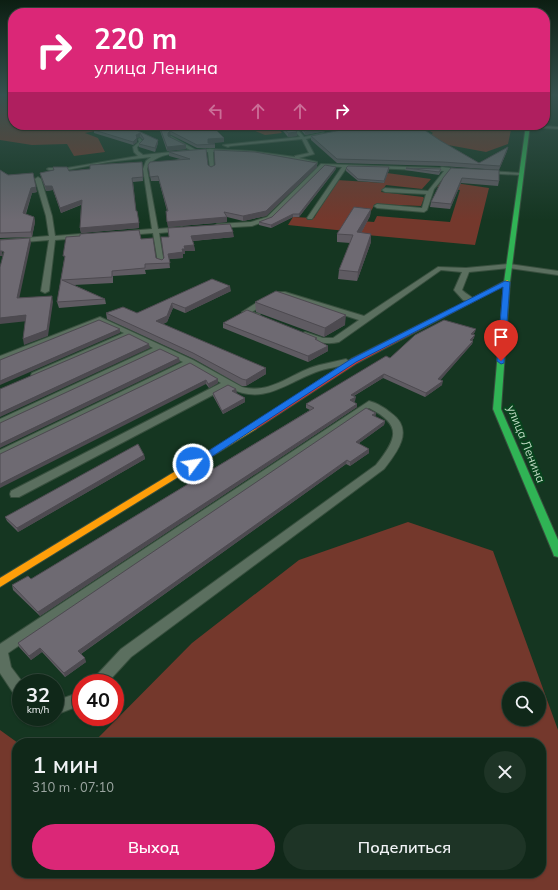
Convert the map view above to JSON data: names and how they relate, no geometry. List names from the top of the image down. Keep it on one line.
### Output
{"streets":{"street":["улица Ленина"]},"page":{"turn":["220 m","улица Ленина"],"speed":"32 km/h","limit":"40","heading":["1 мин","310 m · 07:10"],"buttons":["Выход","Поделиться"]}}
